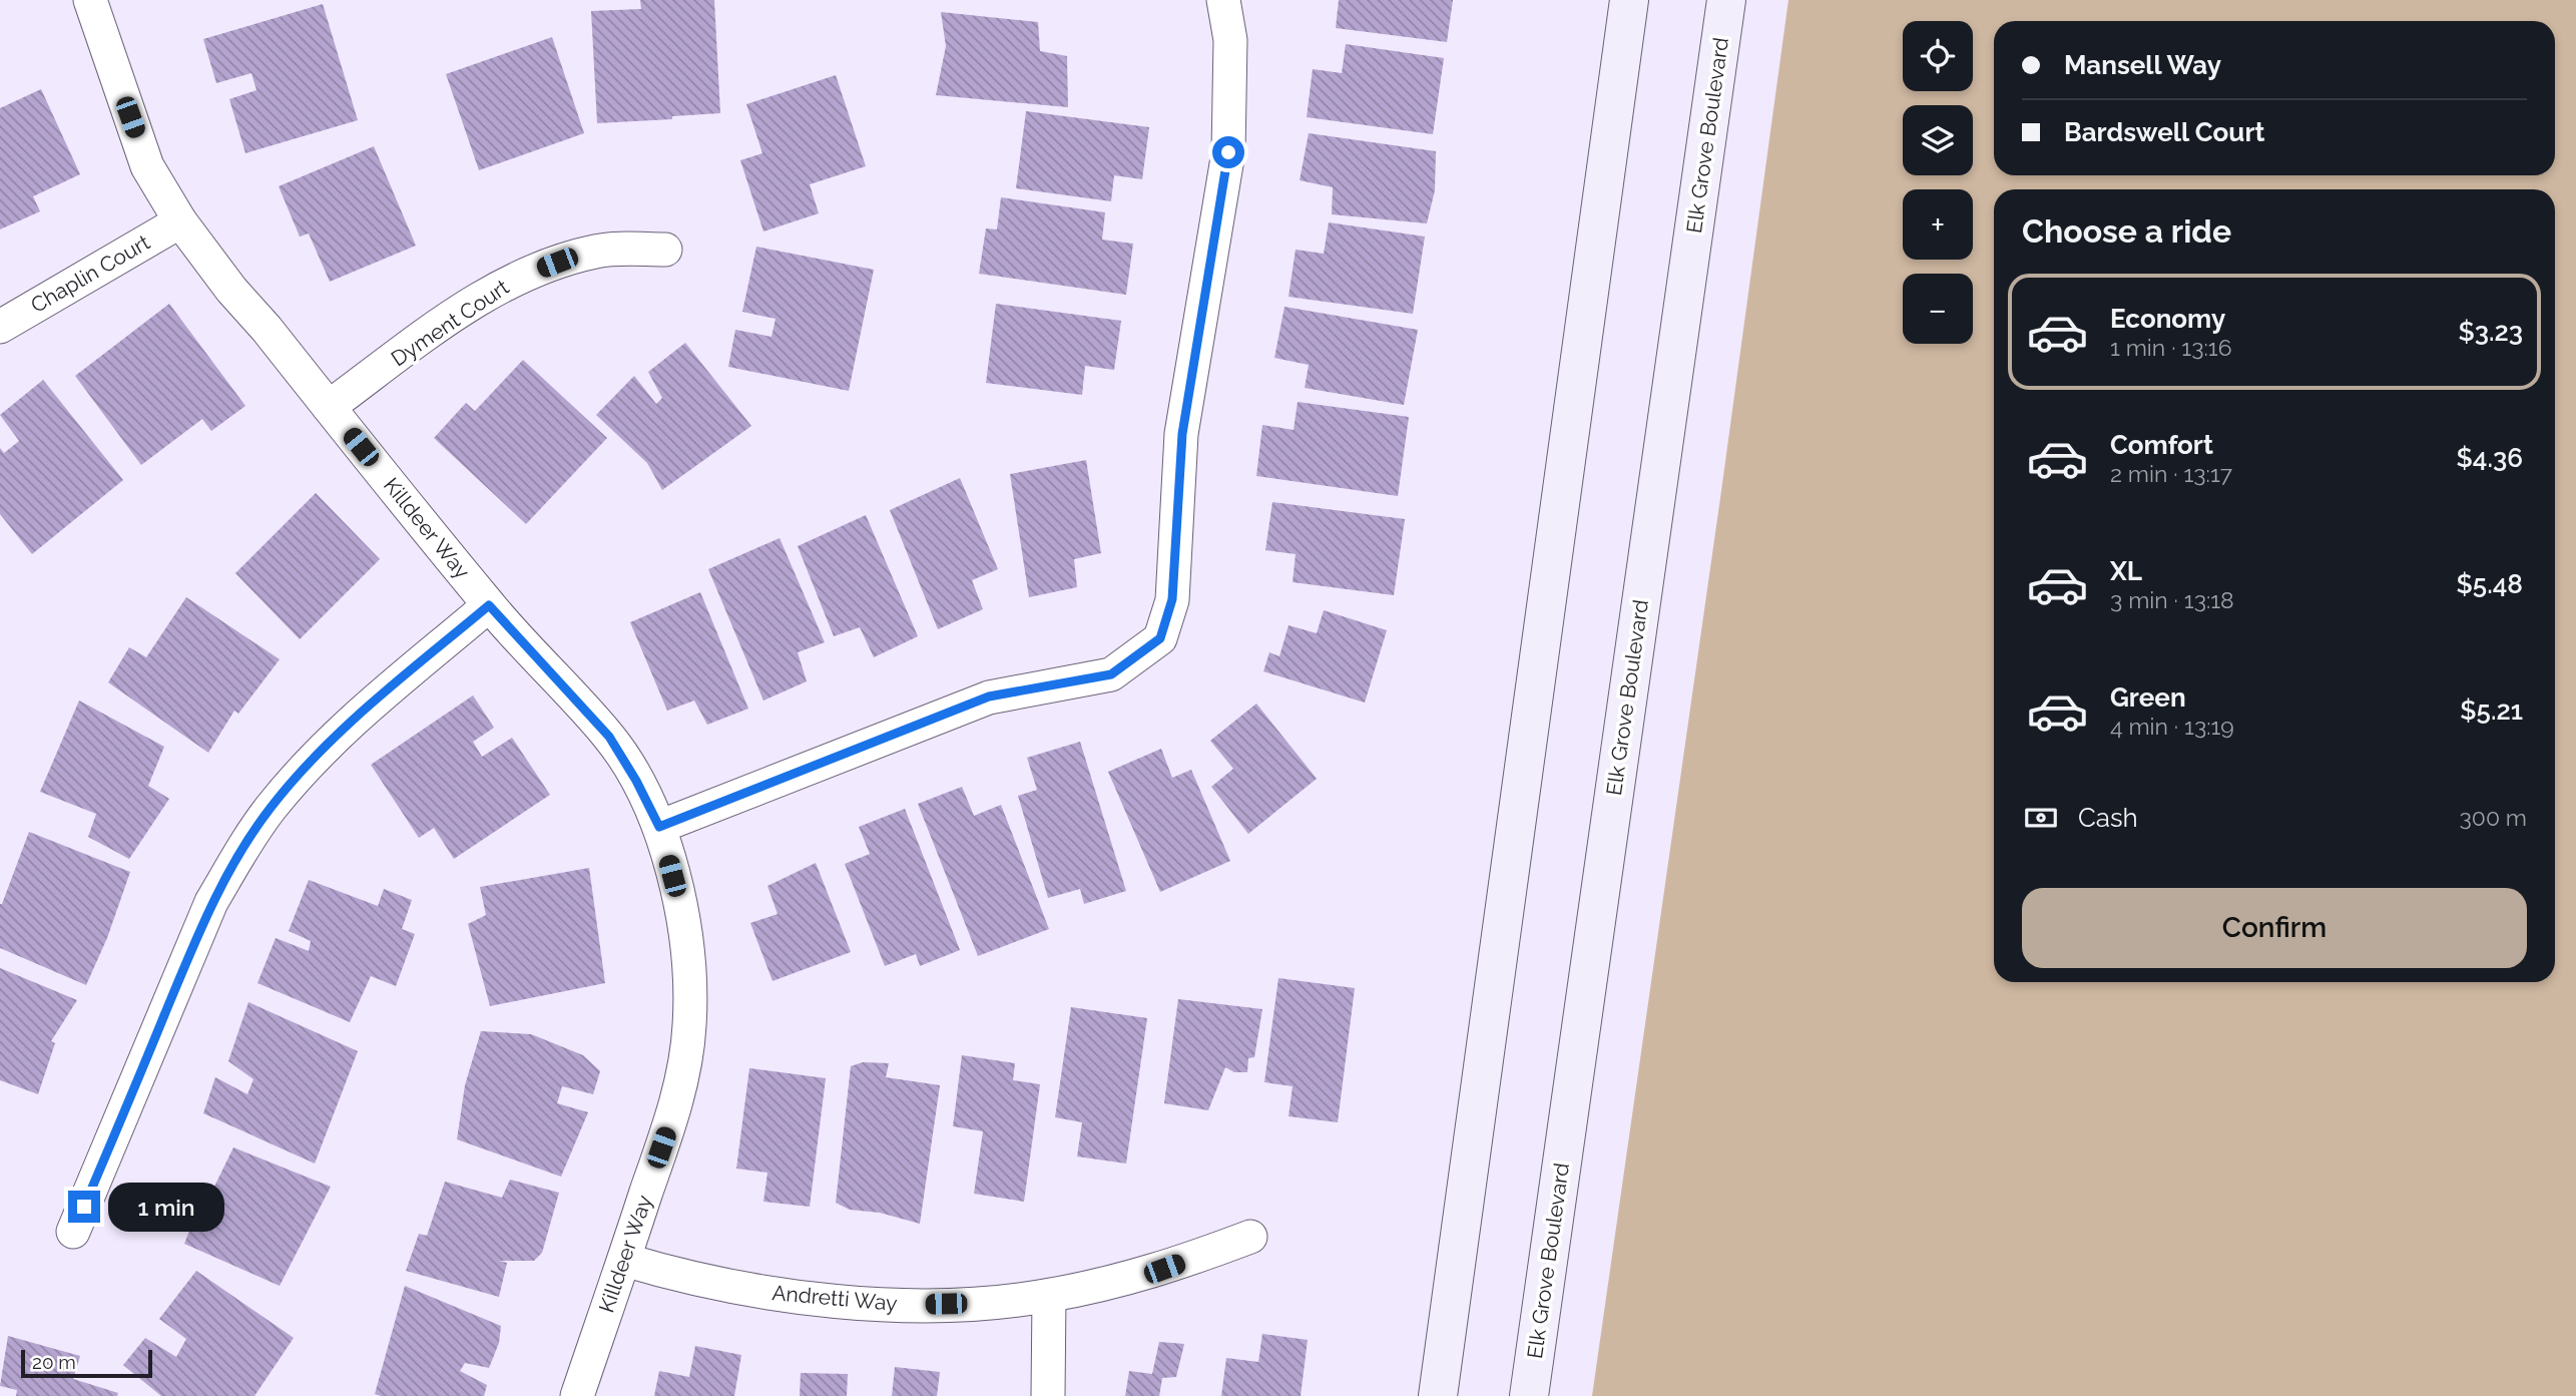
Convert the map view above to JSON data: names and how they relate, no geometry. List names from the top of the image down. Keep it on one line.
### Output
{"streets":{"main road":["Elk Grove Boulevard"],"street":["Chaplin Court","Dyment Court","Killdeer Way","Andretti Way"]},"crossings":[["Chaplin Court","Killdeer Way"],["Dyment Court","Killdeer Way"],["Killdeer Way","Andretti Way"]],"scale_bar":"20 m","page":{"map_buttons":["+","−"],"banner":["Mansell Way","Bardswell Court"],"heading":"Choose a ride","list":[{"name":"Economy","note":"1 min · 13:16","value":"$3.23"},{"name":"Comfort","note":"2 min · 13:17","value":"$4.36"},{"name":"XL","note":"3 min · 13:18","value":"$5.48"},{"name":"Green","note":"4 min · 13:19","value":"$5.21"}],"pay":["Cash","300 m"],"buttons":"Confirm","bubble":"1 min","scale":"20 m"}}
